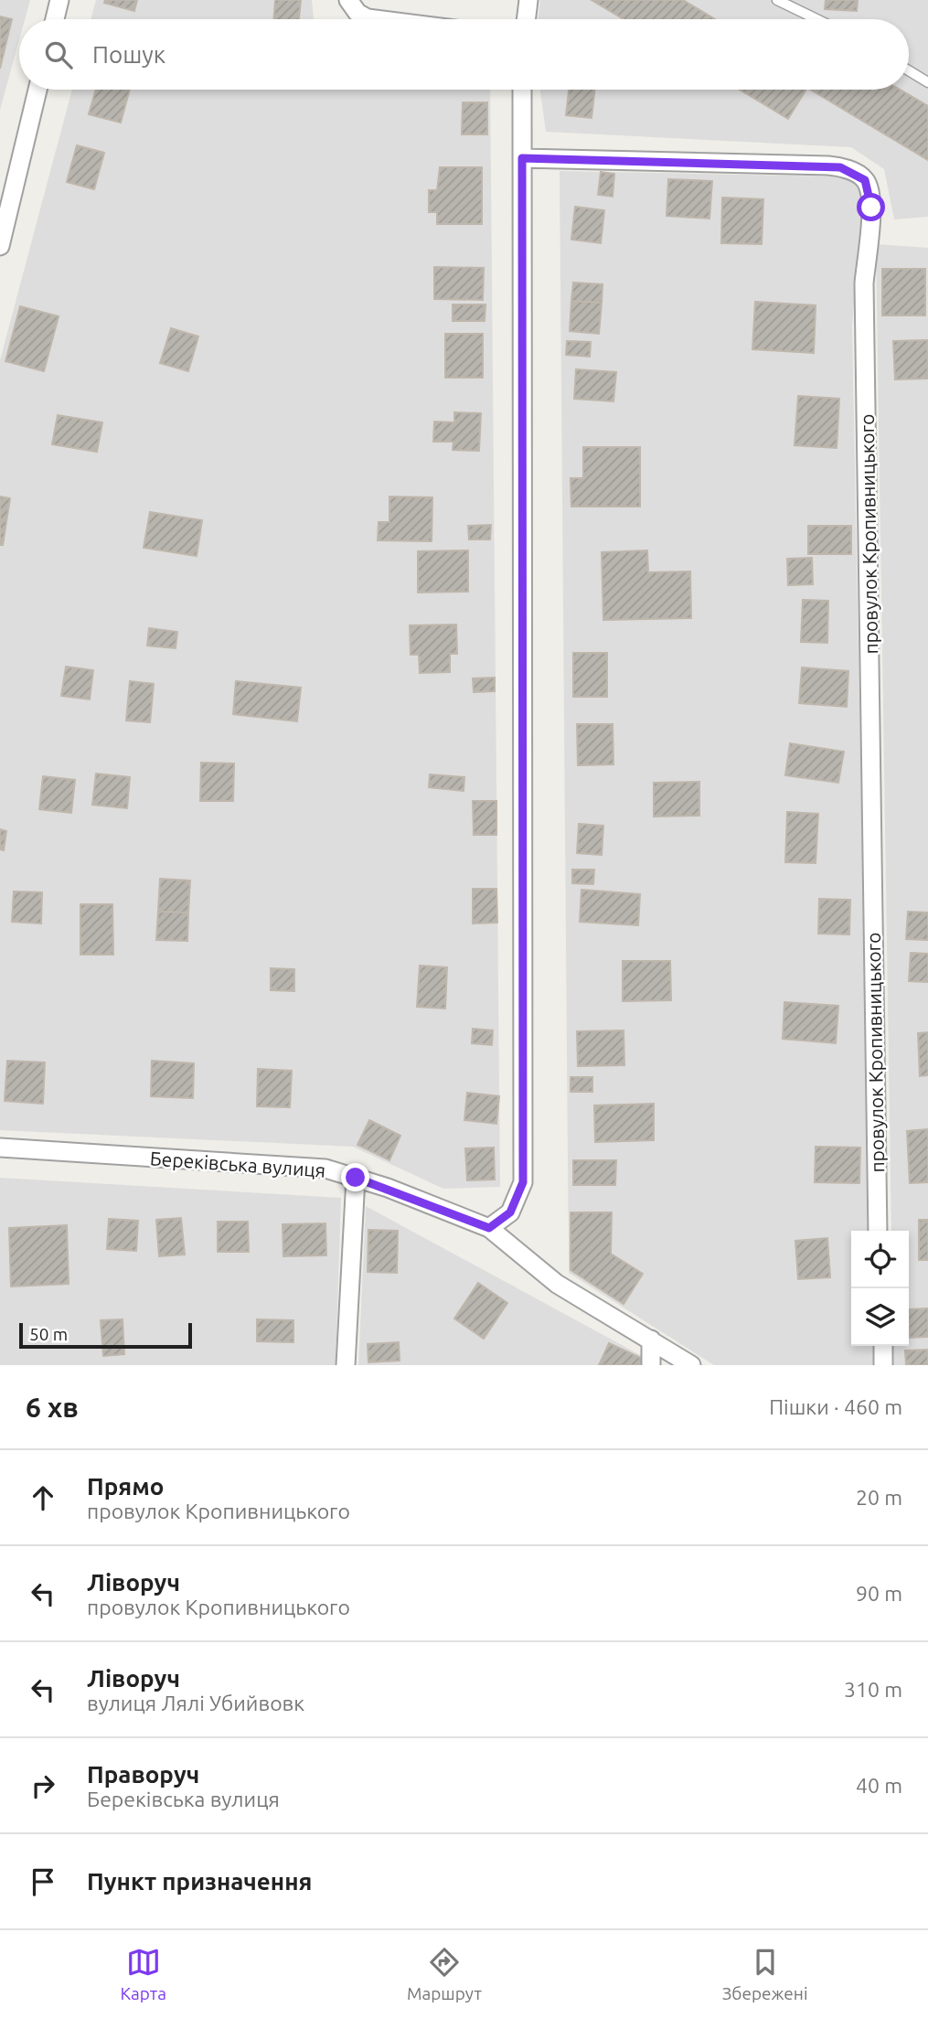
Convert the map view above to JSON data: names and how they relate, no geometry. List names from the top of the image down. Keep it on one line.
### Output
{"streets":{"street":["провулок Кропивницького","Береківська вулиця"]},"scale_bar":"50 m","page":{"search":"Пошук","scale":"50 m","heading":["6 хв","Пішки · 460 m"],"list":[["Прямо","провулок Кропивницького","20 m"],["Ліворуч","провулок Кропивницького","90 m"],["Ліворуч","вулиця Лялі Убийвовк","310 m"],["Праворуч","Береківська вулиця","40 m"],"Пункт призначення"],"nav":["Карта","Маршрут","Збережені"]}}
